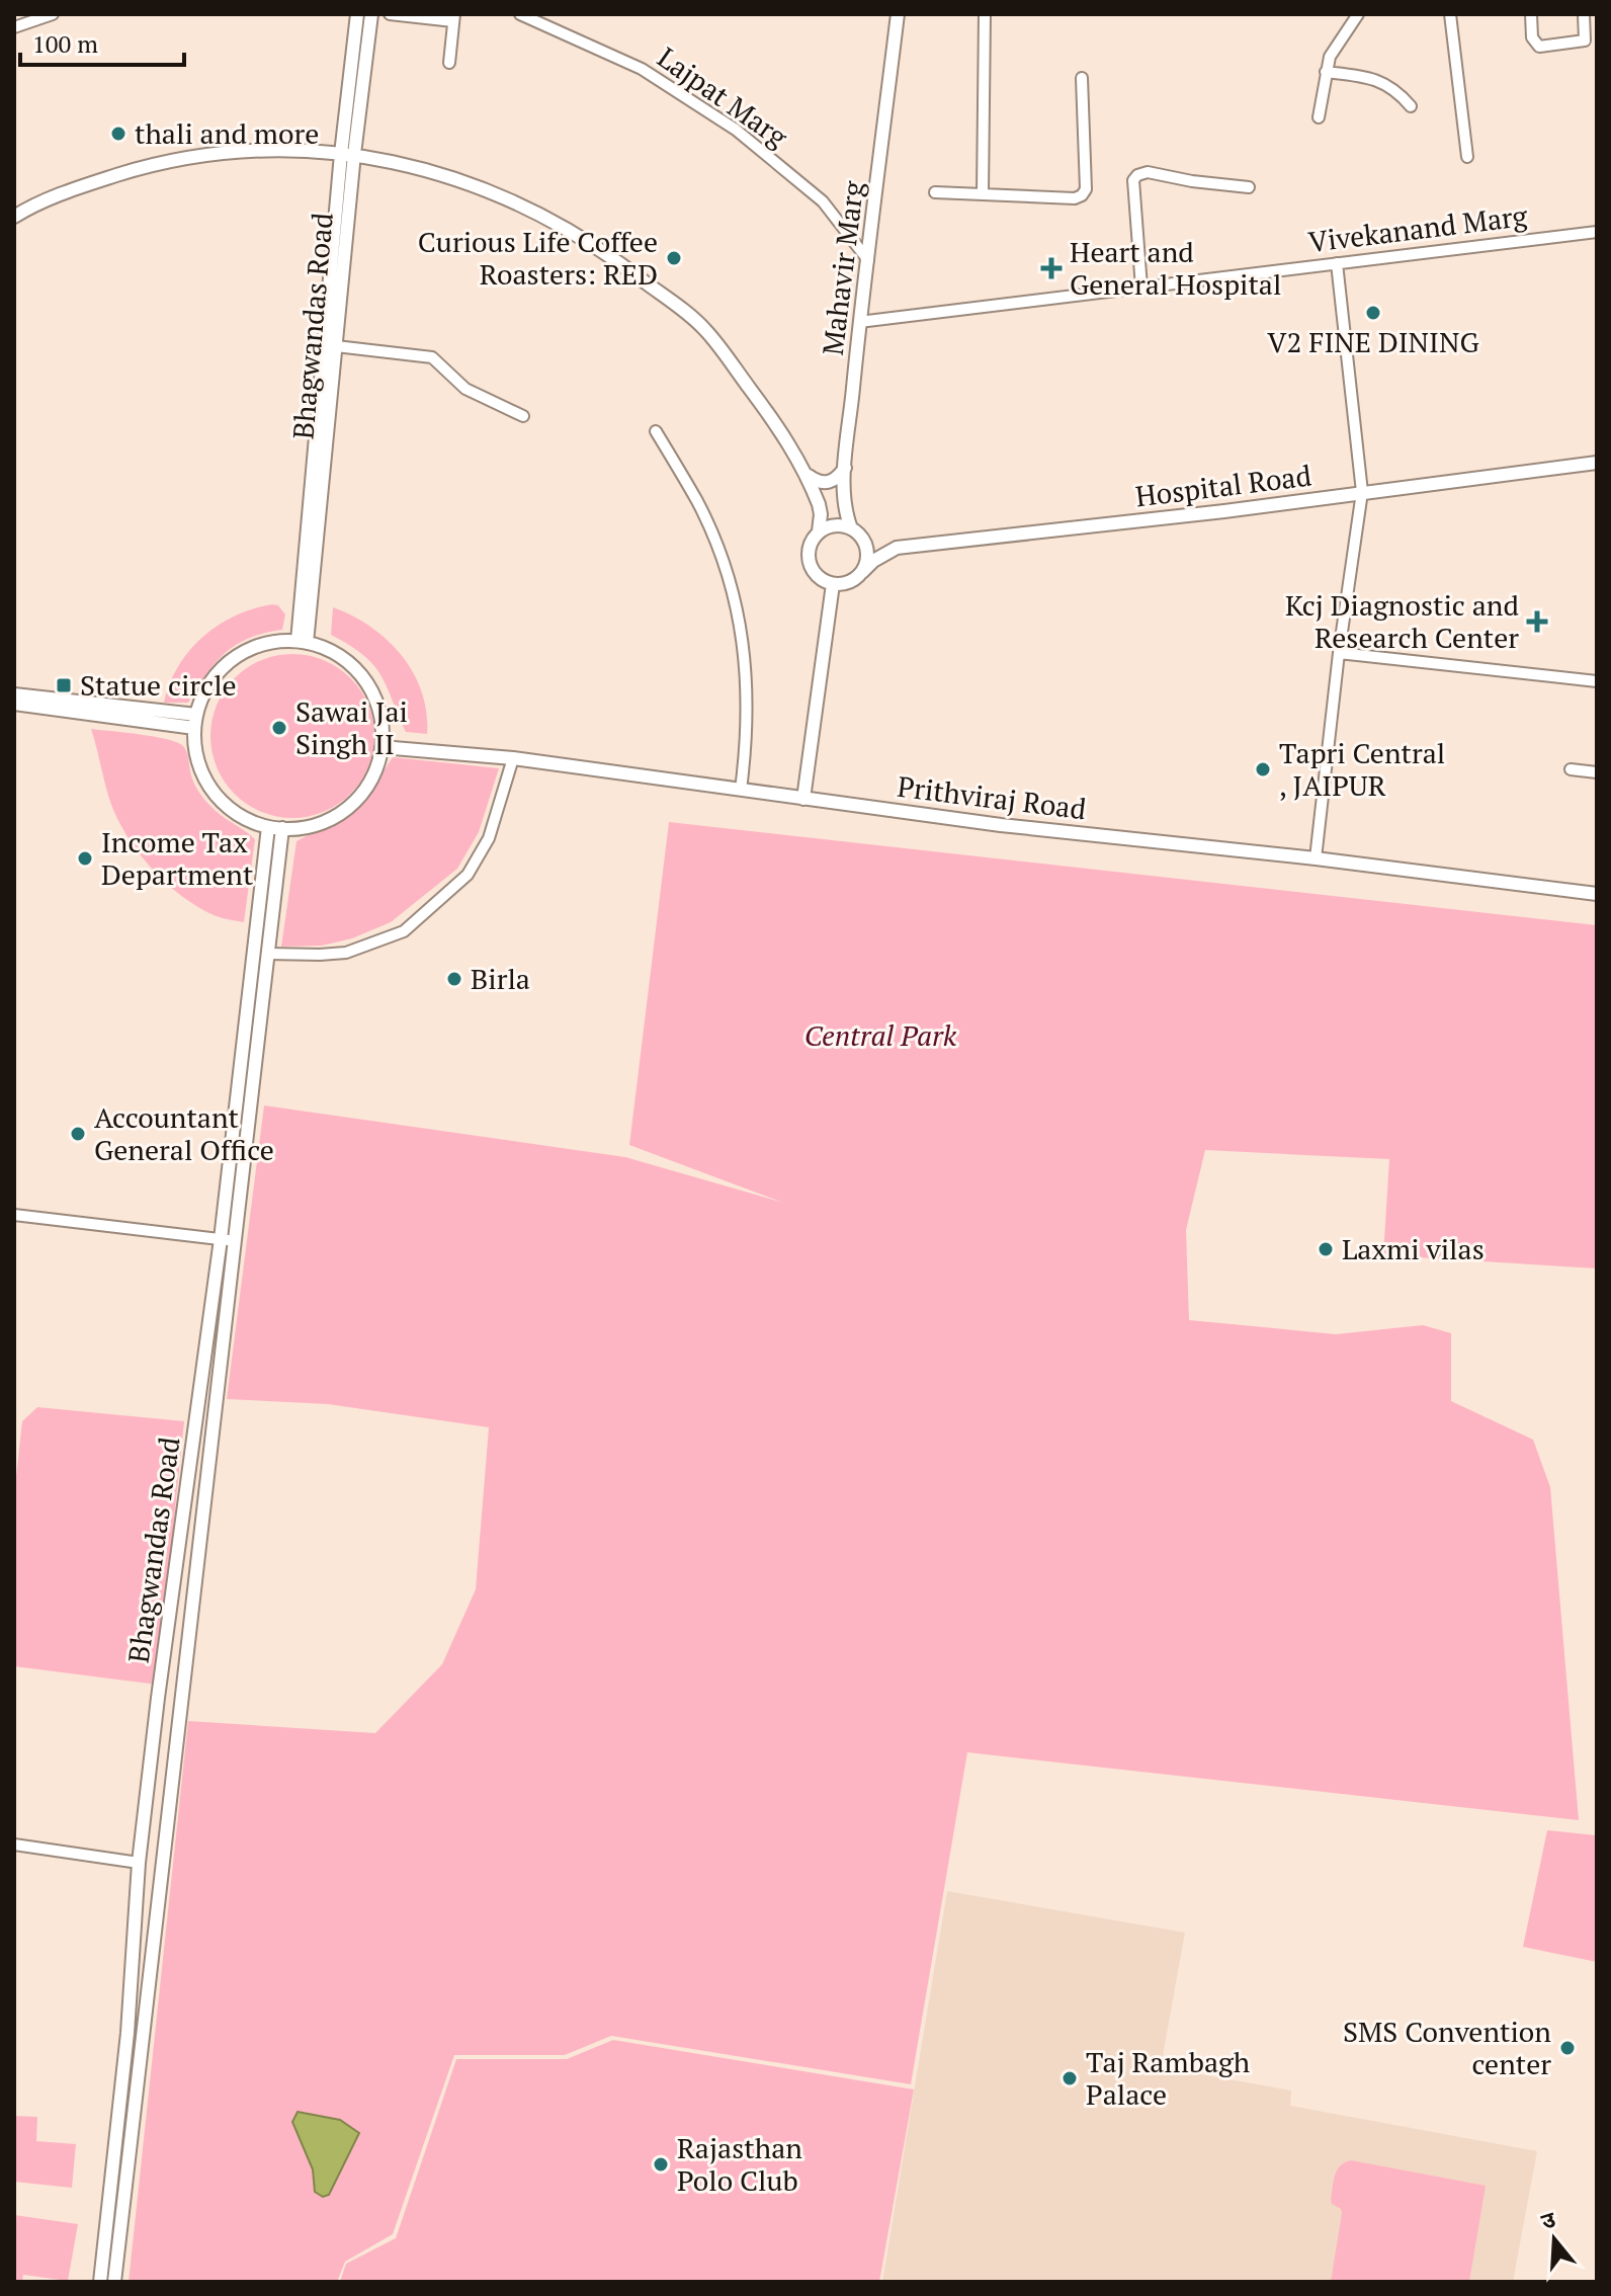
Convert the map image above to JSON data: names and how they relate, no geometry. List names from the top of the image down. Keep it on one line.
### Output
{"streets":{"street":["Lajpat Marg","Vivekanand Marg","Mahavir Marg","Bhagwandas Road","Hospital Road","Prithviraj Road"]},"crossings":[["Lajpat Marg","Mahavir Marg"],["Vivekanand Marg","Mahavir Marg"],["Mahavir Marg","Hospital Road"],["Bhagwandas Road","Prithviraj Road"]],"parks":["Central Park"],"places":{"other":["thali and more","Curious Life Coffee Roasters: RED","V2 FINE DINING","Sawai Jai Singh II","Tapri Central , JAIPUR","Income Tax Department","Birla","Accountant General Office","Laxmi vilas","SMS Convention center","Taj Rambagh Palace","Rajasthan Polo Club"],"health":["Heart and General Hospital","Kcj Diagnostic and Research Center"],"transit":["Statue circle"]},"scale_bar":"100 m","north":"top"}
